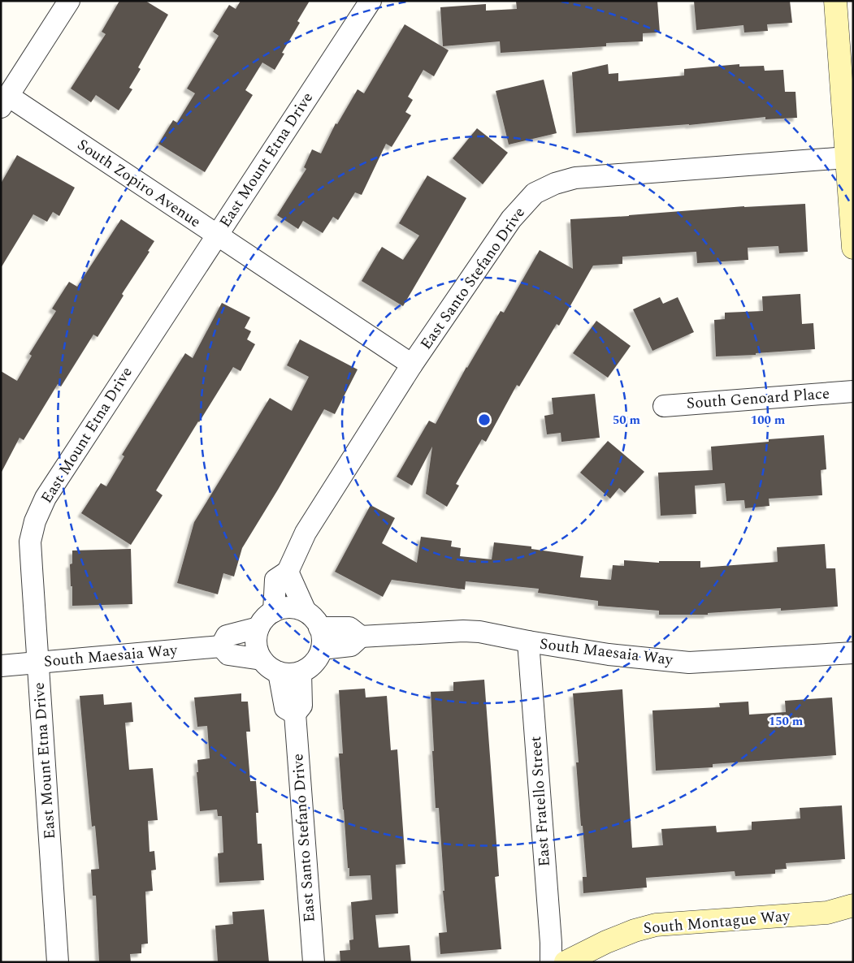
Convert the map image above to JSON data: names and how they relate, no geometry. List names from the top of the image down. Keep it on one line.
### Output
{"streets":{"street":["East Mount Etna Drive","South Zopiro Avenue","East Santo Stefano Drive","South Genoard Place","South Maesaia Way","East Fratello Street","South Montague Way"]},"crossings":[["East Mount Etna Drive","South Zopiro Avenue"],["East Mount Etna Drive","South Maesaia Way"],["South Zopiro Avenue","East Santo Stefano Drive"],["East Santo Stefano Drive","South Maesaia Way"],["South Maesaia Way","East Fratello Street"]],"rings":["50 m","100 m","150 m"]}
